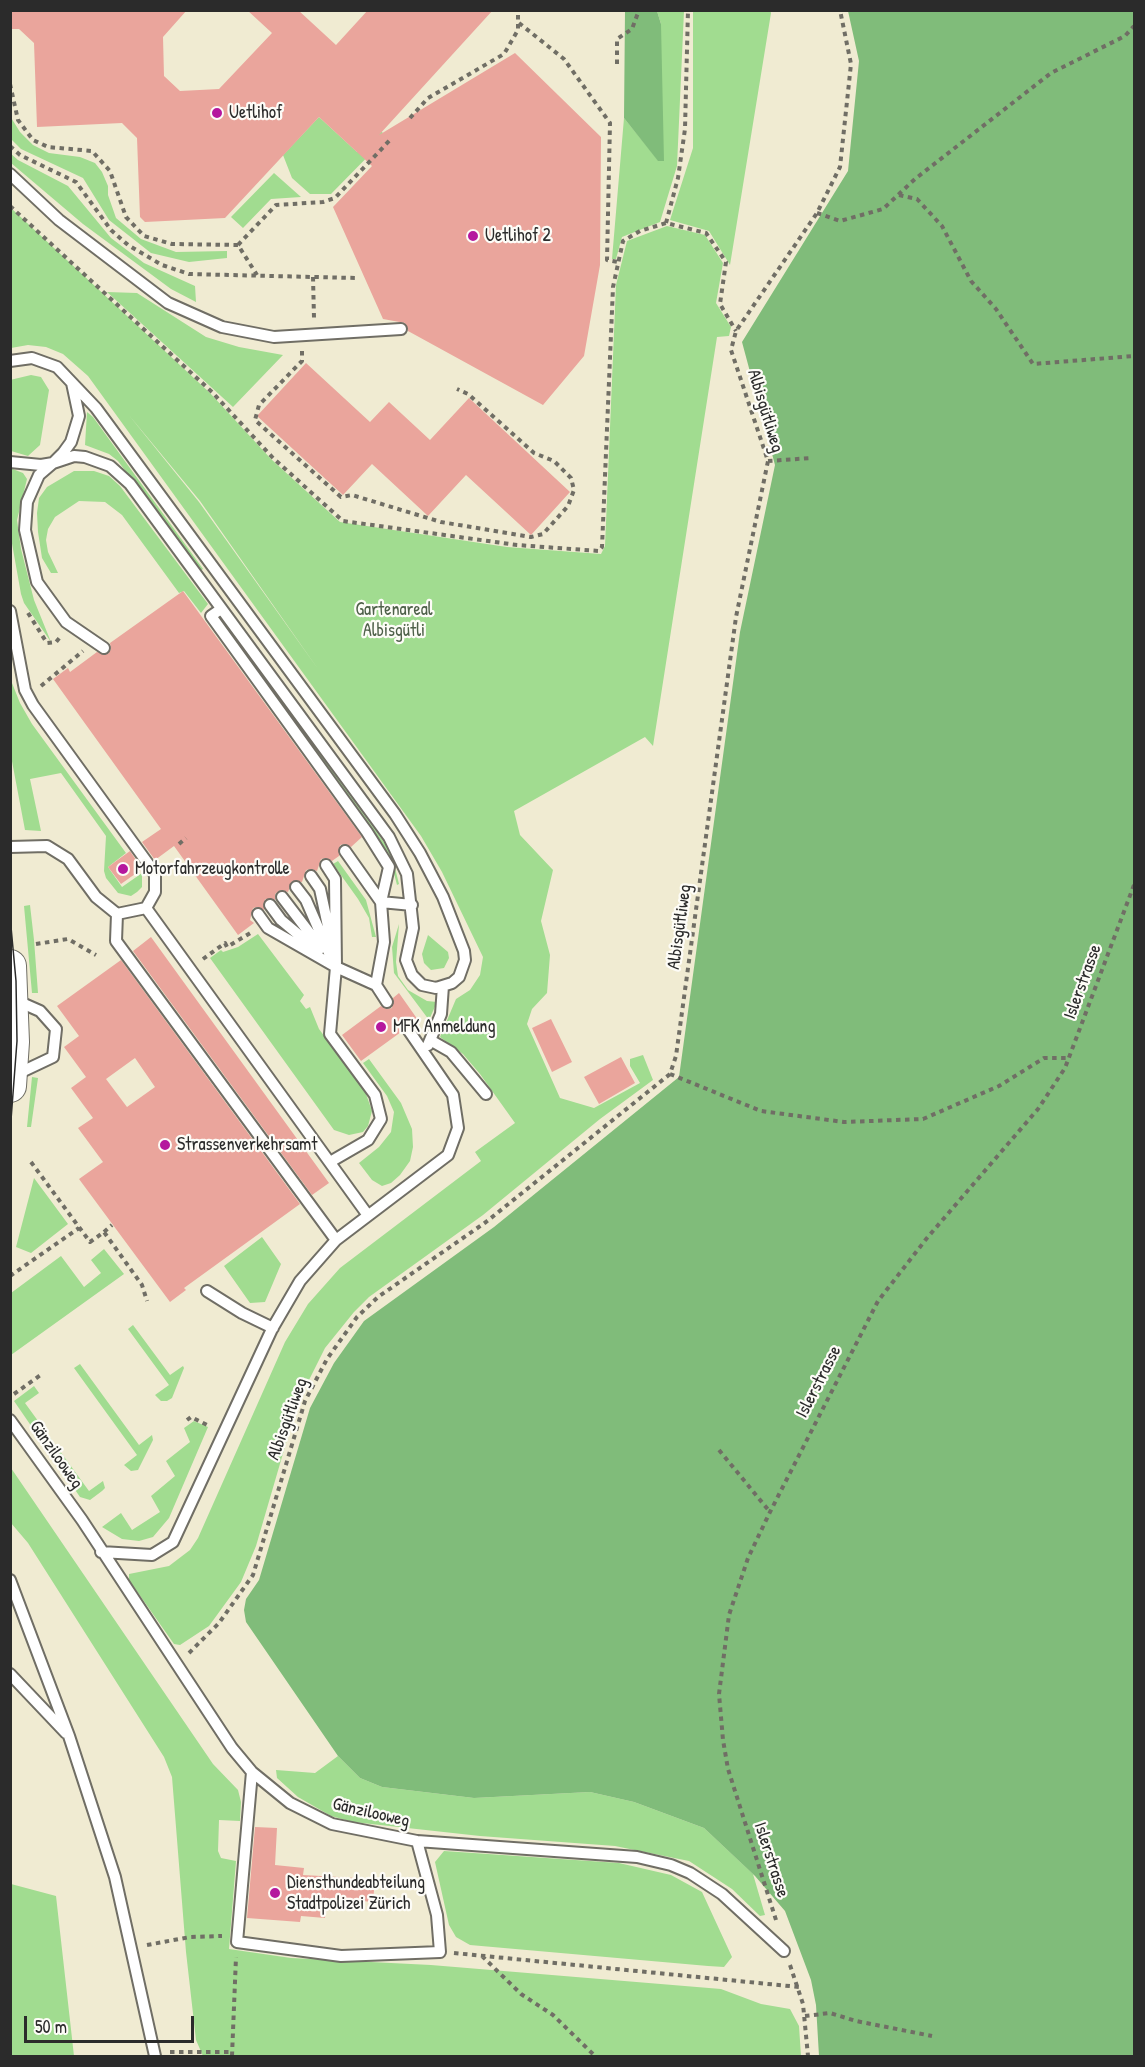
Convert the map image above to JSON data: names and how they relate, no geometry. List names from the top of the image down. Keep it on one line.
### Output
{"streets":{"lane":["Gänzilooweg"],"path":["Albisgütliweg","Islerstrasse"]},"crossings":[["Albisgütliweg","Gänzilooweg"],["Islerstrasse","Gänzilooweg"]],"parks":["Gartenareal Albisgütli"],"places":["Uetlihof","Uetlihof 2","Motorfahrzeugkontrolle","MFK Anmeldung","Strassenverkehrsamt","Diensthundeabteilung Stadtpolizei Zürich"],"scale_bar":"50 m"}
